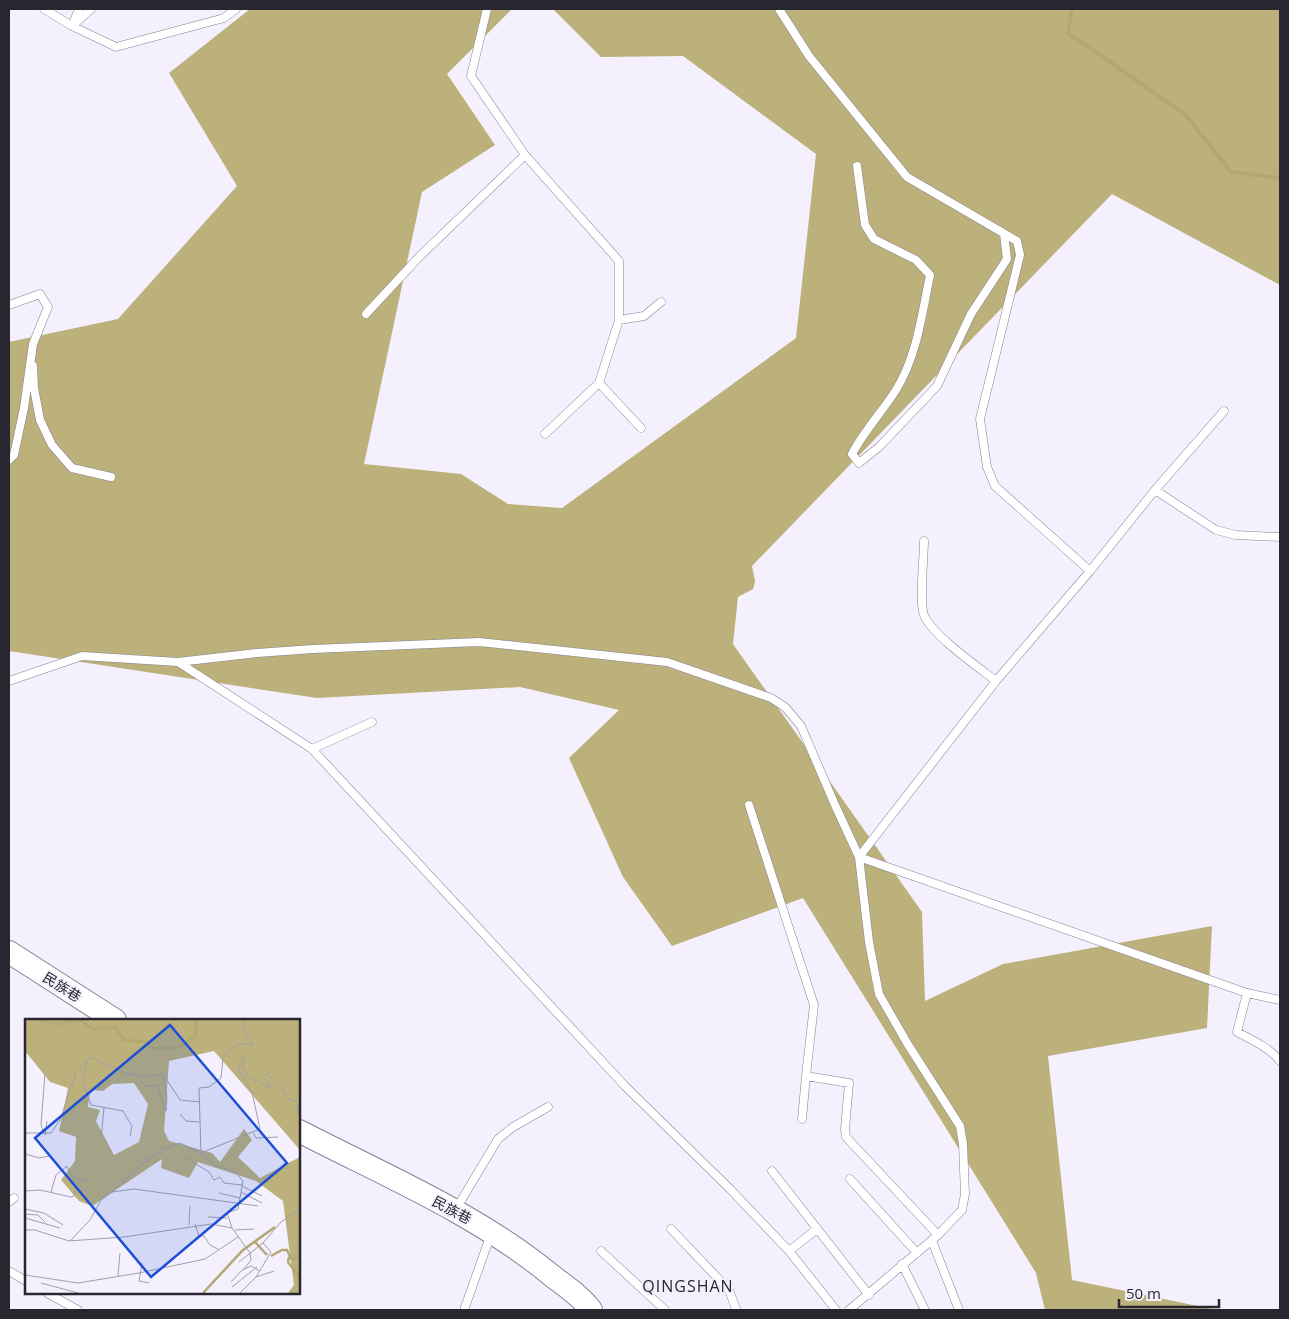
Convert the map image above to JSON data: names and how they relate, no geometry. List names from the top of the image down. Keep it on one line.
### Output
{"streets":{"street":["民族巷"]},"districts":["QINGSHAN"],"scale_bar":"50 m"}
